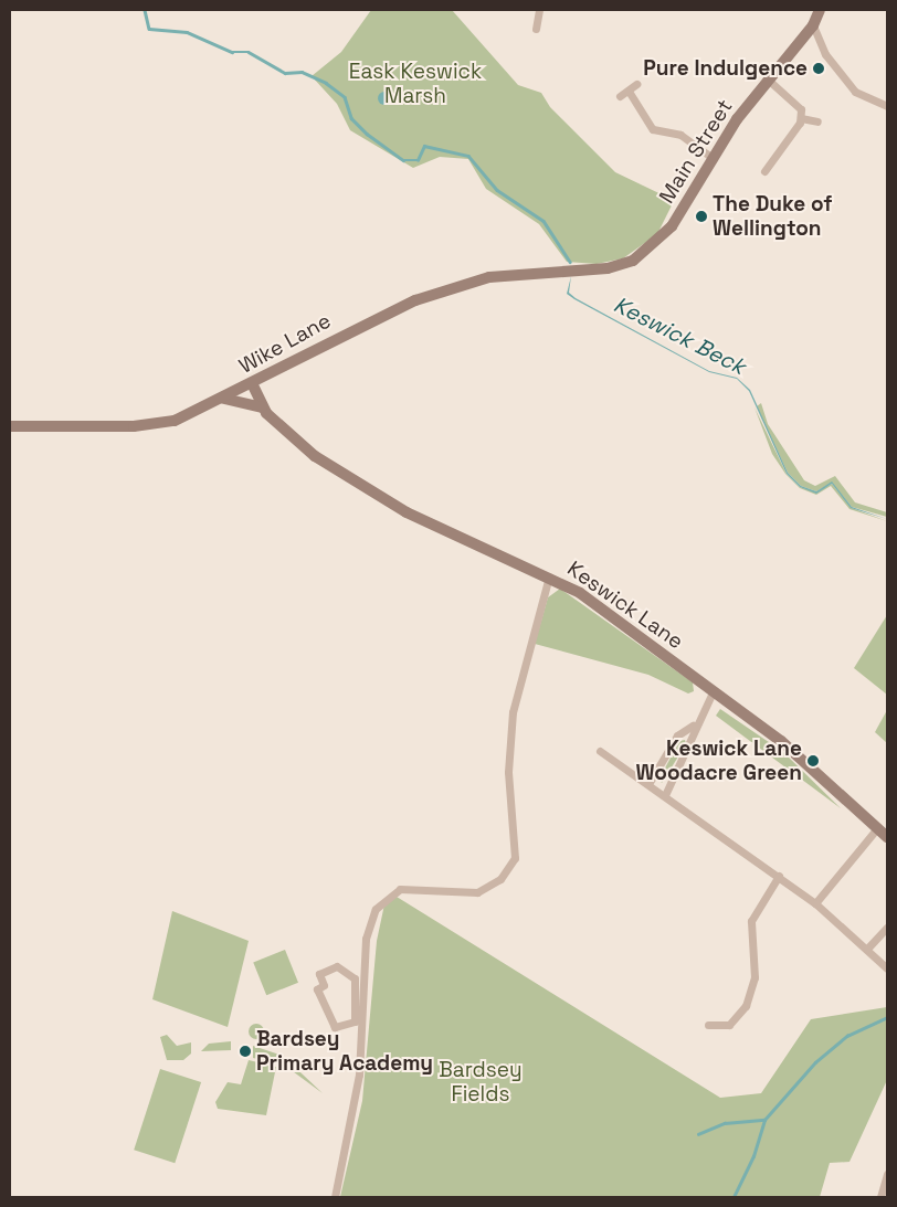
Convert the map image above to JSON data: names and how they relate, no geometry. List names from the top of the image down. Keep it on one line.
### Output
{"streets":{"street":["Main Street","Wike Lane","Keswick Lane"]},"crossings":[["Main Street","Wike Lane"],["Wike Lane","Keswick Lane"]],"water":["Keswick Beck"],"parks":["Eask Keswick Marsh","Bardsey Fields"],"places":["Pure Indulgence","The Duke of Wellington","Keswick Lane Woodacre Green","Bardsey Primary Academy"]}
